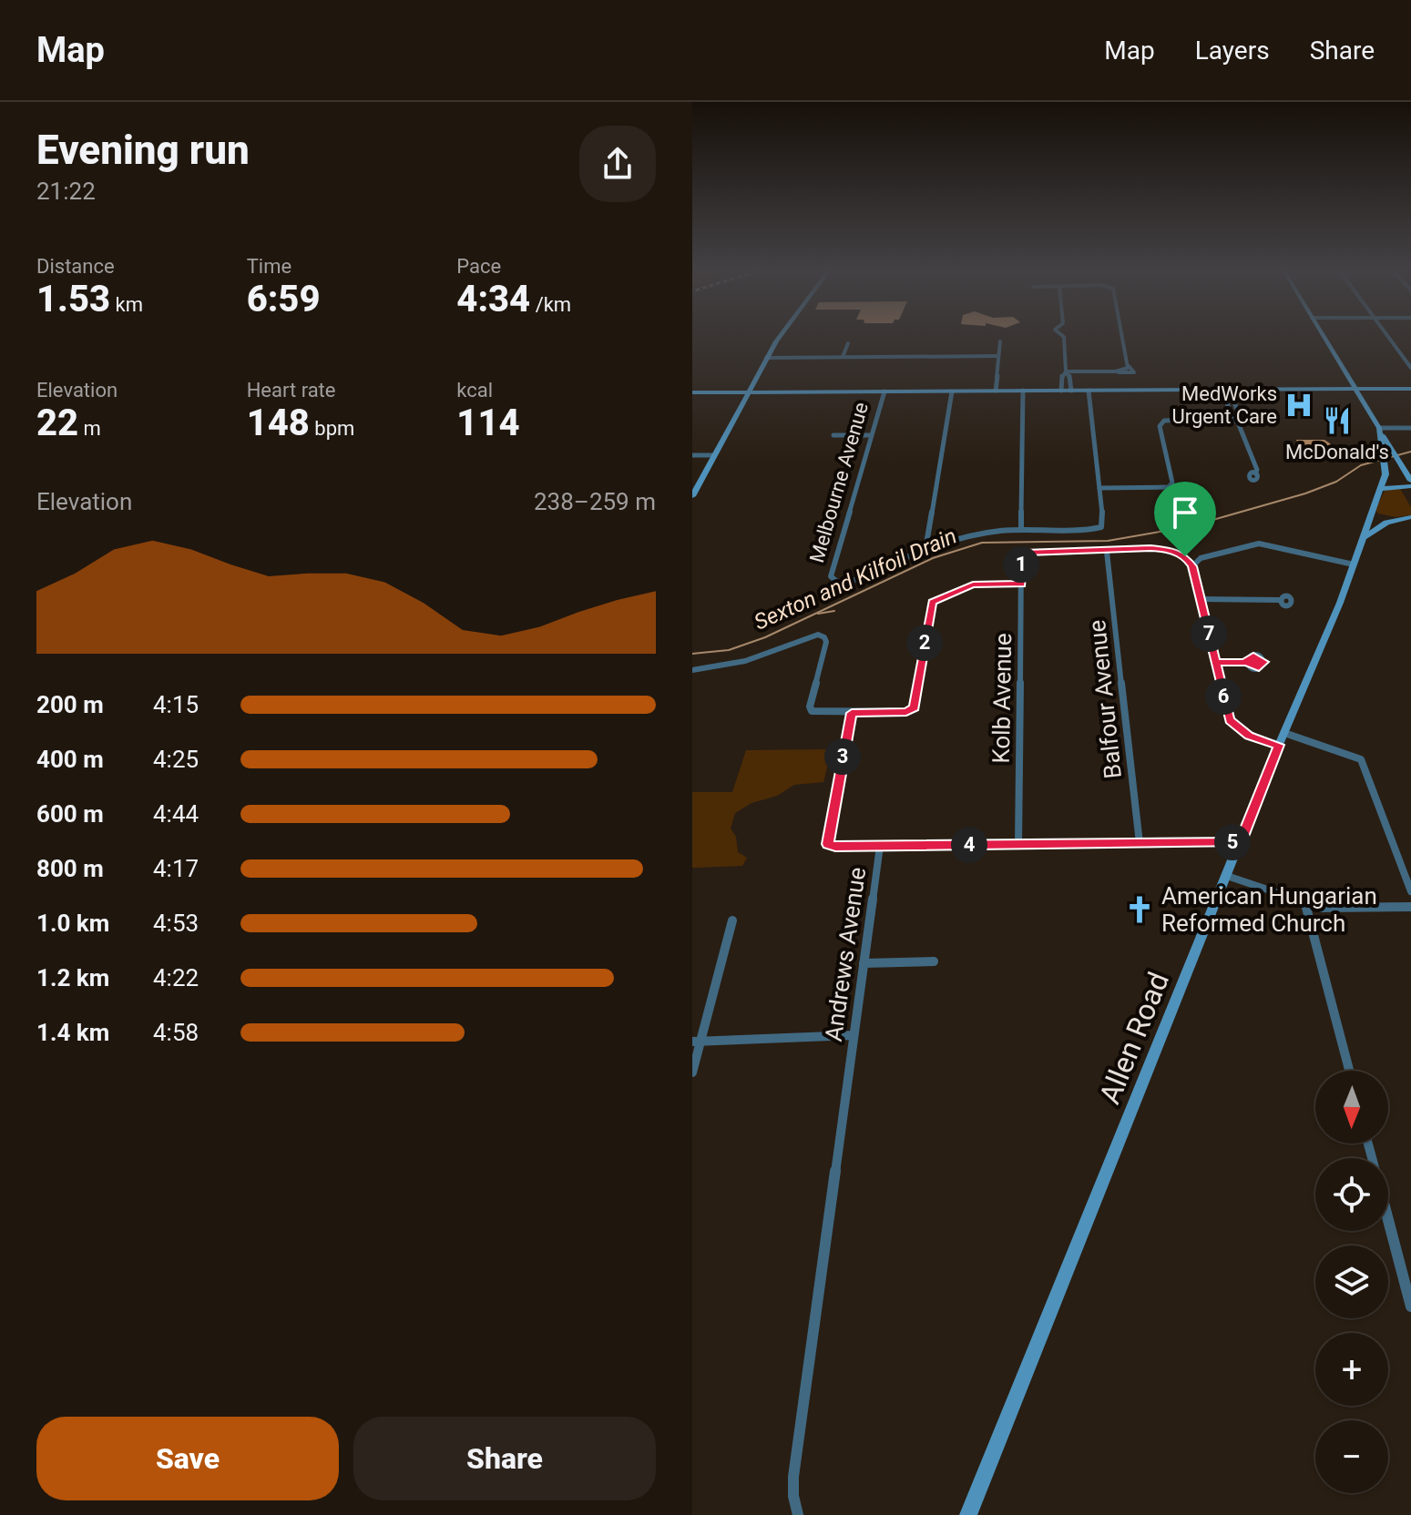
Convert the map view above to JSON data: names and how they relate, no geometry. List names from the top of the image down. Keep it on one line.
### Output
{"streets":{"main road":["Allen Road"],"street":["Melbourne Avenue","Kolb Avenue","Balfour Avenue","Andrews Avenue"]},"crossings":[["Kolb Avenue","Balfour Avenue"]],"water":["Sexton and Kilfoil Drain"],"places":{"hospital":["MedWorks Urgent Care"],"restaurant":["McDonald's"],"church":["American Hungarian Reformed Church"]},"north":"bottom","page":{"header":"Map","nav":["Map","Layers","Share"],"heading":["Evening run","21:22"],"stats":[["Distance","1.53 km"],["Time","6:59"],["Pace","4:34 /km"],["Elevation","22 m"],["Heart rate","148 bpm"],["kcal","114"]],"chart":["Elevation","238–259 m"],"pins":["1","7","2","6","3","5","4"],"list":[{"name":"200 m","note":"4:15"},{"name":"400 m","note":"4:25"},{"name":"600 m","note":"4:44"},{"name":"800 m","note":"4:17"},{"name":"1.0 km","note":"4:53"},{"name":"1.2 km","note":"4:22"},{"name":"1.4 km","note":"4:58"}],"map_buttons":["+","−"],"buttons":["Save","Share"]}}
